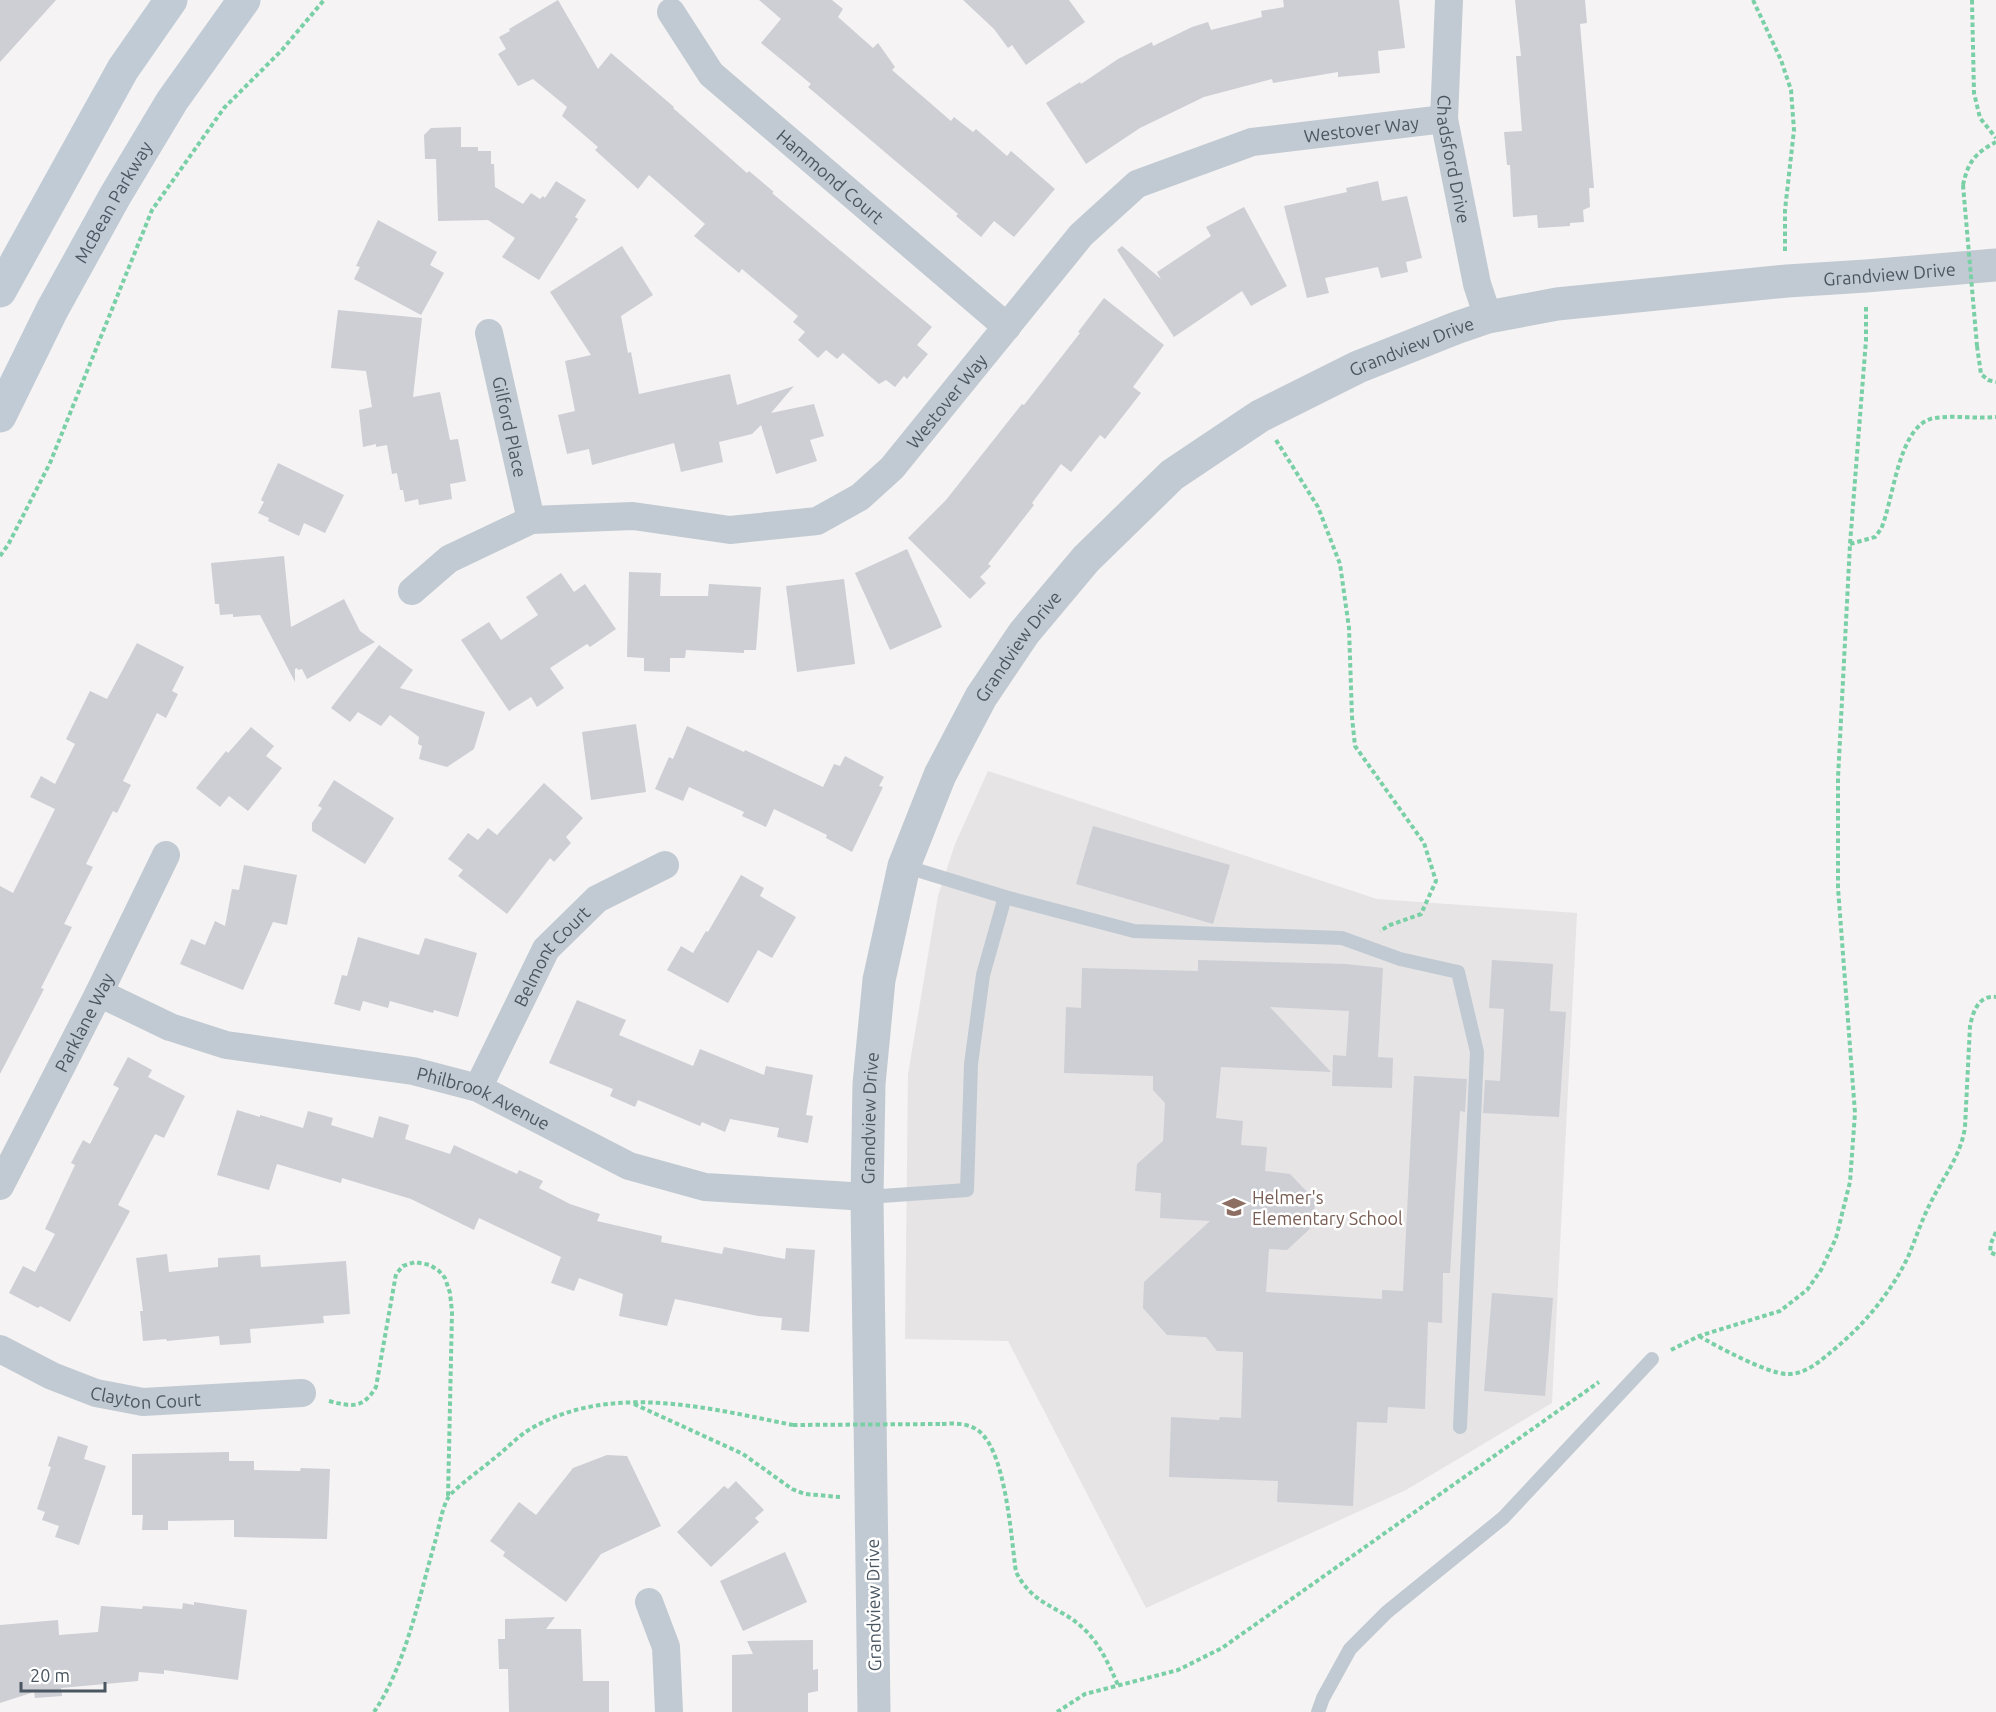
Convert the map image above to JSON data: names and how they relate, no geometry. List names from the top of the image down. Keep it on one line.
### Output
{"streets":{"main road":["McBean Parkway"],"street":["Westover Way","Chadsford Drive","Hammond Court","Grandview Drive","Gilford Place","Belmont Court","Parklane Way","Philbrook Avenue","Clayton Court"]},"crossings":[["Westover Way","Chadsford Drive"],["Westover Way","Hammond Court"],["Westover Way","Gilford Place"],["Chadsford Drive","Grandview Drive"],["Grandview Drive","Philbrook Avenue"],["Belmont Court","Philbrook Avenue"],["Parklane Way","Philbrook Avenue"]],"places":{"school or university":["Helmer's Elementary School"]},"scale_bar":"20 m"}
